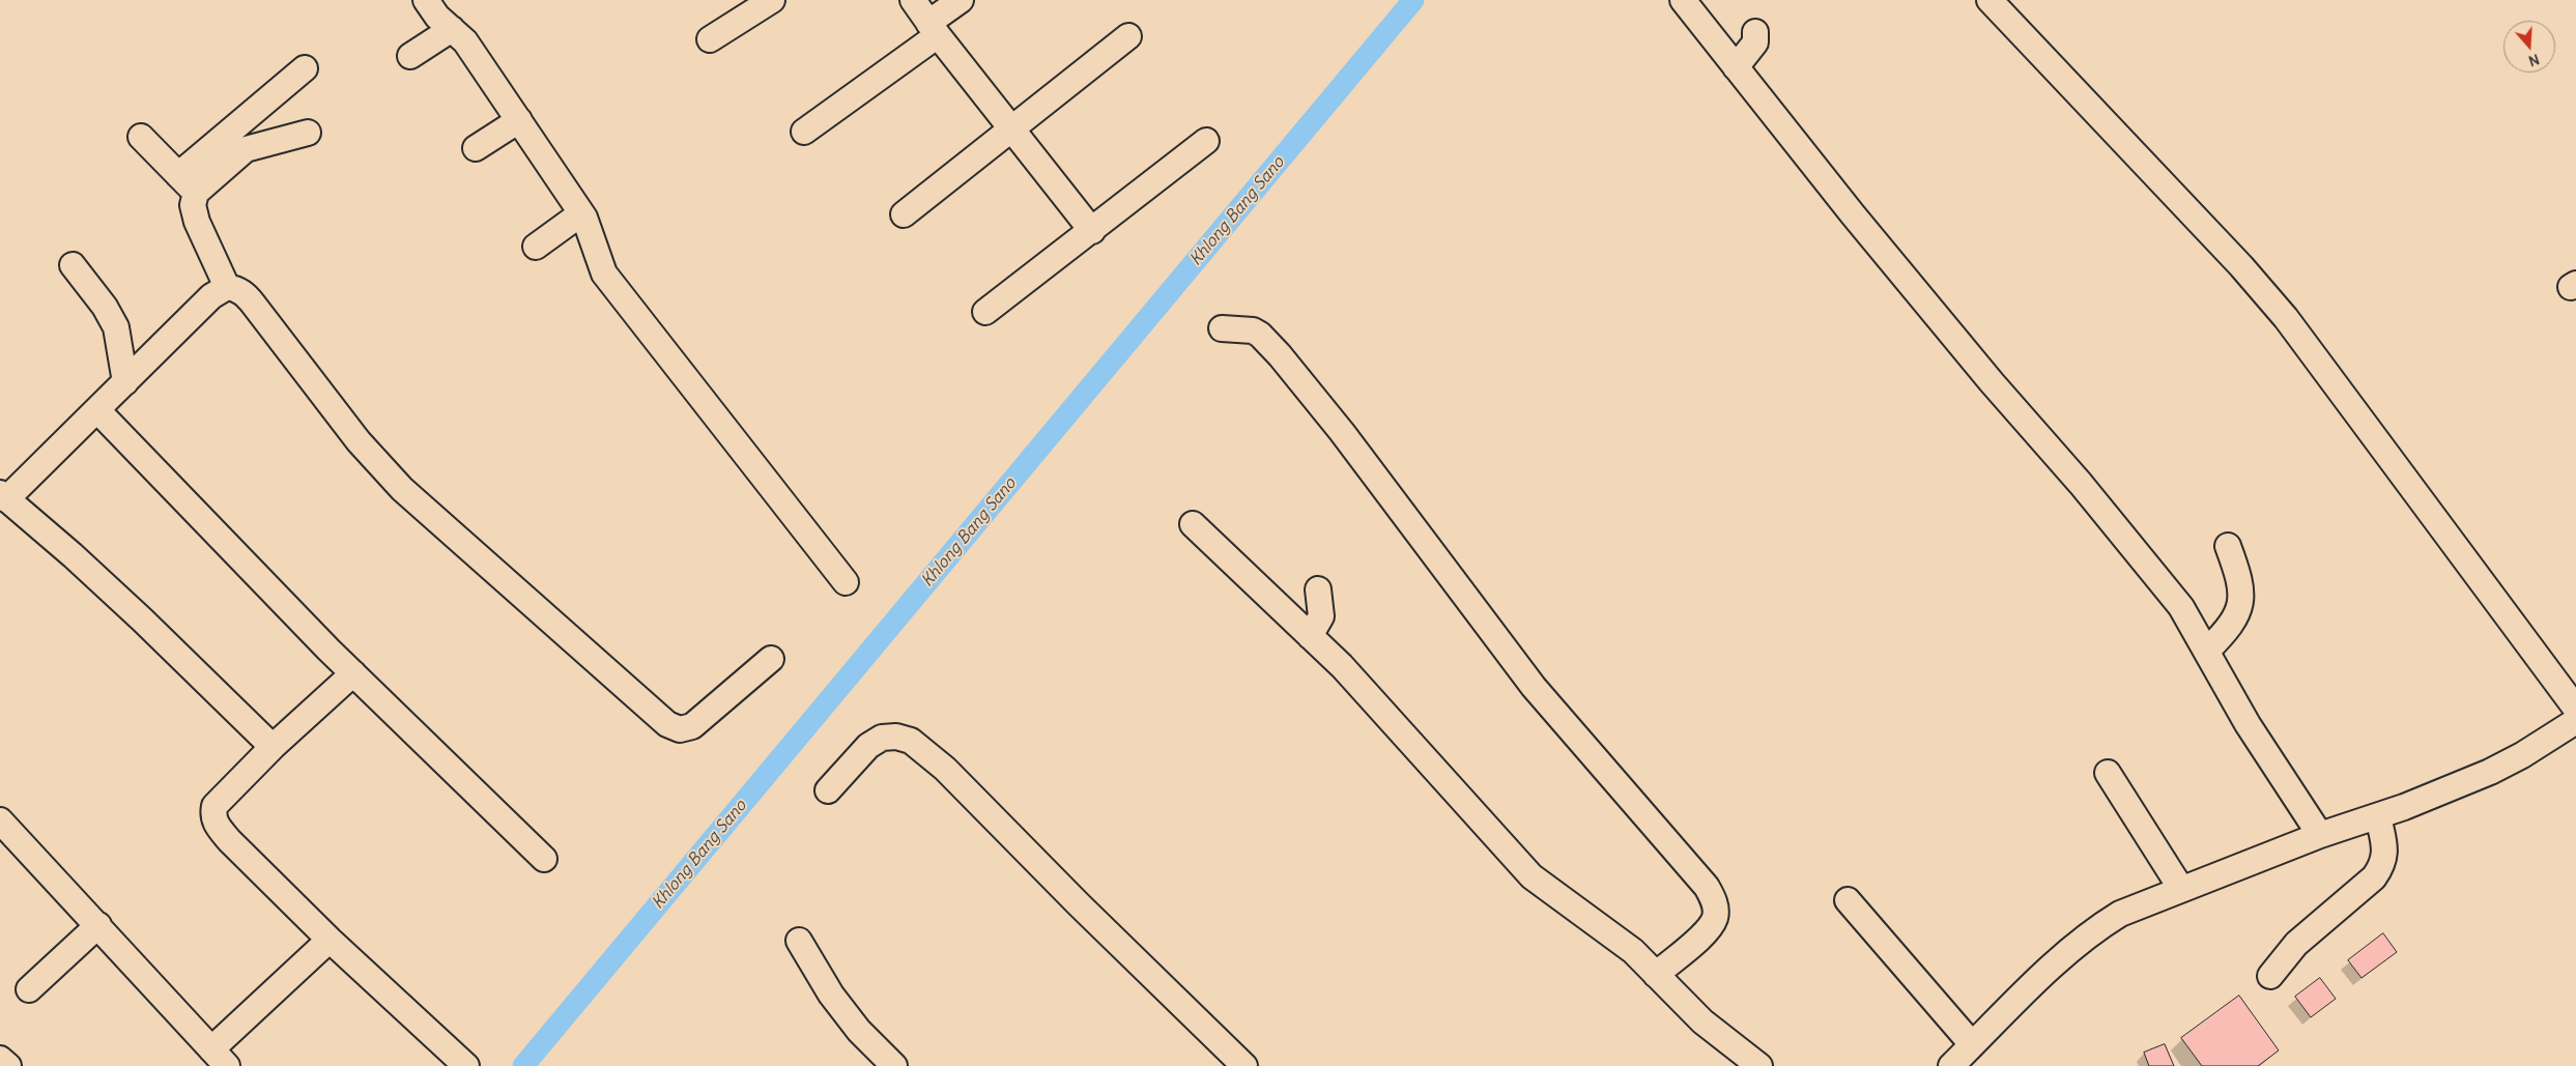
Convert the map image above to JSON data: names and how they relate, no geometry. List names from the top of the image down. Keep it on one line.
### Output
{"water":["Khlong Bang Sano"],"north":"bottom"}
